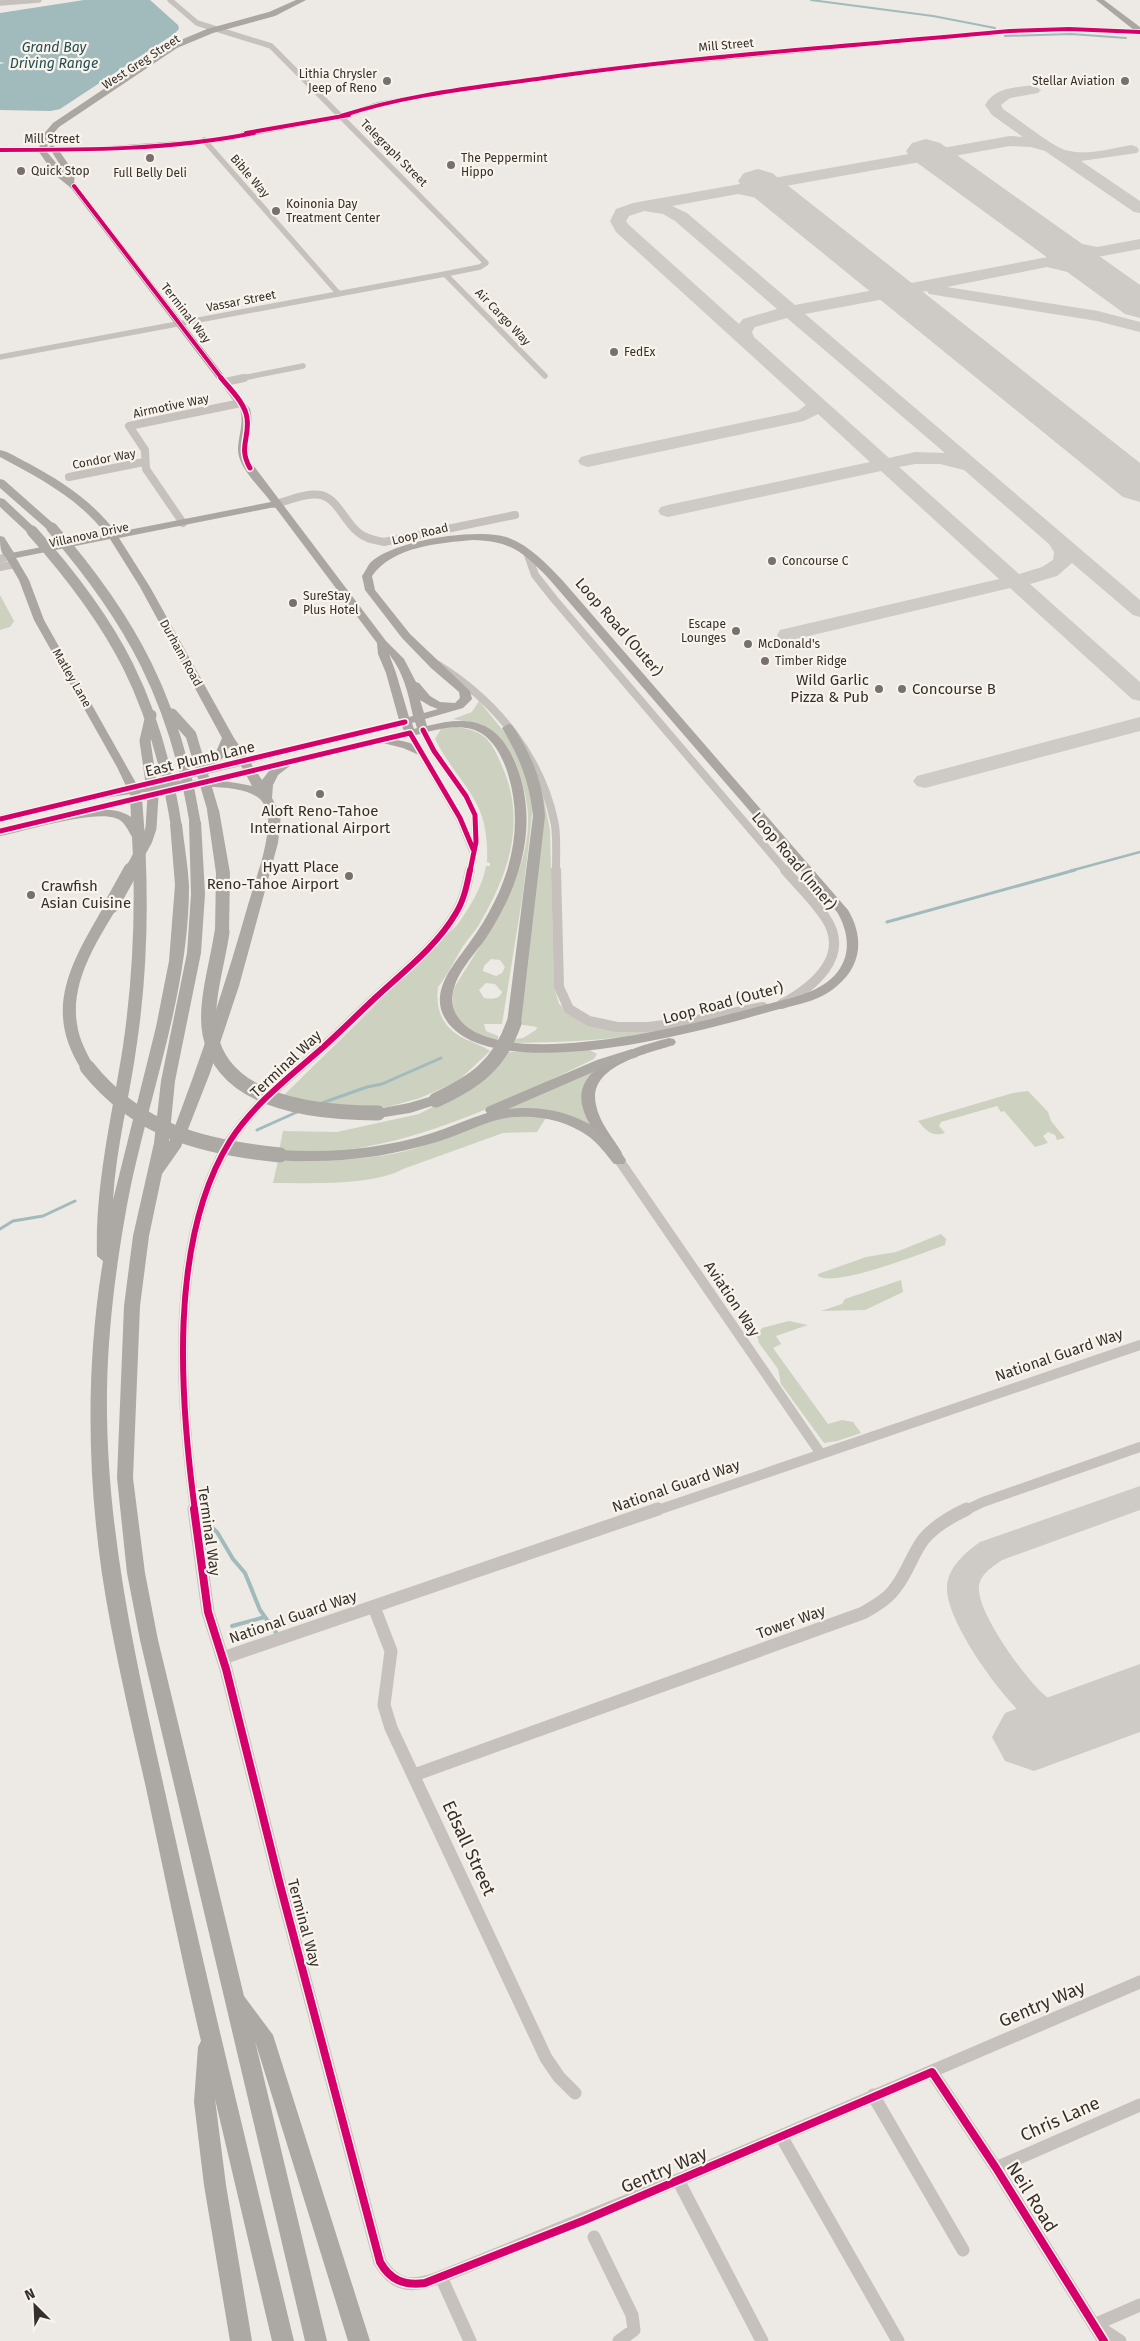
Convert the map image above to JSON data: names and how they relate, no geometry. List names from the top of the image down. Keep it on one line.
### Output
{"streets":{"main road":["Mill Street","West Greg Street","Terminal Way","Loop Road","Villanova Drive","Loop Road (Outer)","Durham Road","Matley Lane","East Plumb Lane"],"street":["Telegraph Street","Bible Way","Vassar Street","Air Cargo Way","Airmotive Way","Condor Way","Loop Road (Inner)","Aviation Way","National Guard Way","Tower Way","Edsall Street","Gentry Way","Chris Lane","Neil Road"]},"crossings":[["Mill Street","West Greg Street"],["Mill Street","Telegraph Street"],["Mill Street","Bible Way"],["Mill Street","Terminal Way"],["West Greg Street","Telegraph Street"],["West Greg Street","Terminal Way"],["Telegraph Street","Vassar Street"],["Bible Way","Vassar Street"],["Vassar Street","Terminal Way"],["Vassar Street","Air Cargo Way"],["Terminal Way","Airmotive Way"],["Terminal Way","Villanova Drive"],["Terminal Way","Loop Road (Outer)"],["Terminal Way","East Plumb Lane"],["Terminal Way","National Guard Way"],["Terminal Way","Gentry Way"],["Airmotive Way","Condor Way"],["Airmotive Way","Villanova Drive"],["Loop Road","Loop Road (Outer)"],["Loop Road","Loop Road (Inner)"],["Villanova Drive","Durham Road"],["Villanova Drive","Matley Lane"],["Loop Road (Outer)","East Plumb Lane"],["Loop Road (Outer)","Loop Road (Inner)"],["Durham Road","East Plumb Lane"],["Matley Lane","East Plumb Lane"],["Aviation Way","National Guard Way"],["National Guard Way","Edsall Street"],["Tower Way","Edsall Street"],["Gentry Way","Neil Road"],["Chris Lane","Neil Road"]],"water":["Grand Bay Driving Range"],"places":["Lithia Chrysler Jeep of Reno","Stellar Aviation","Full Belly Deli","The Peppermint Hippo","Quick Stop","Koinonia Day Treatment Center","FedEx","Concourse C","SureStay Plus Hotel","Escape Lounges","McDonald's","Timber Ridge","Wild Garlic Pizza & Pub","Concourse B","Aloft Reno-Tahoe International Airport","Hyatt Place Reno-Tahoe Airport","Crawfish Asian Cuisine"],"north":"top left"}
